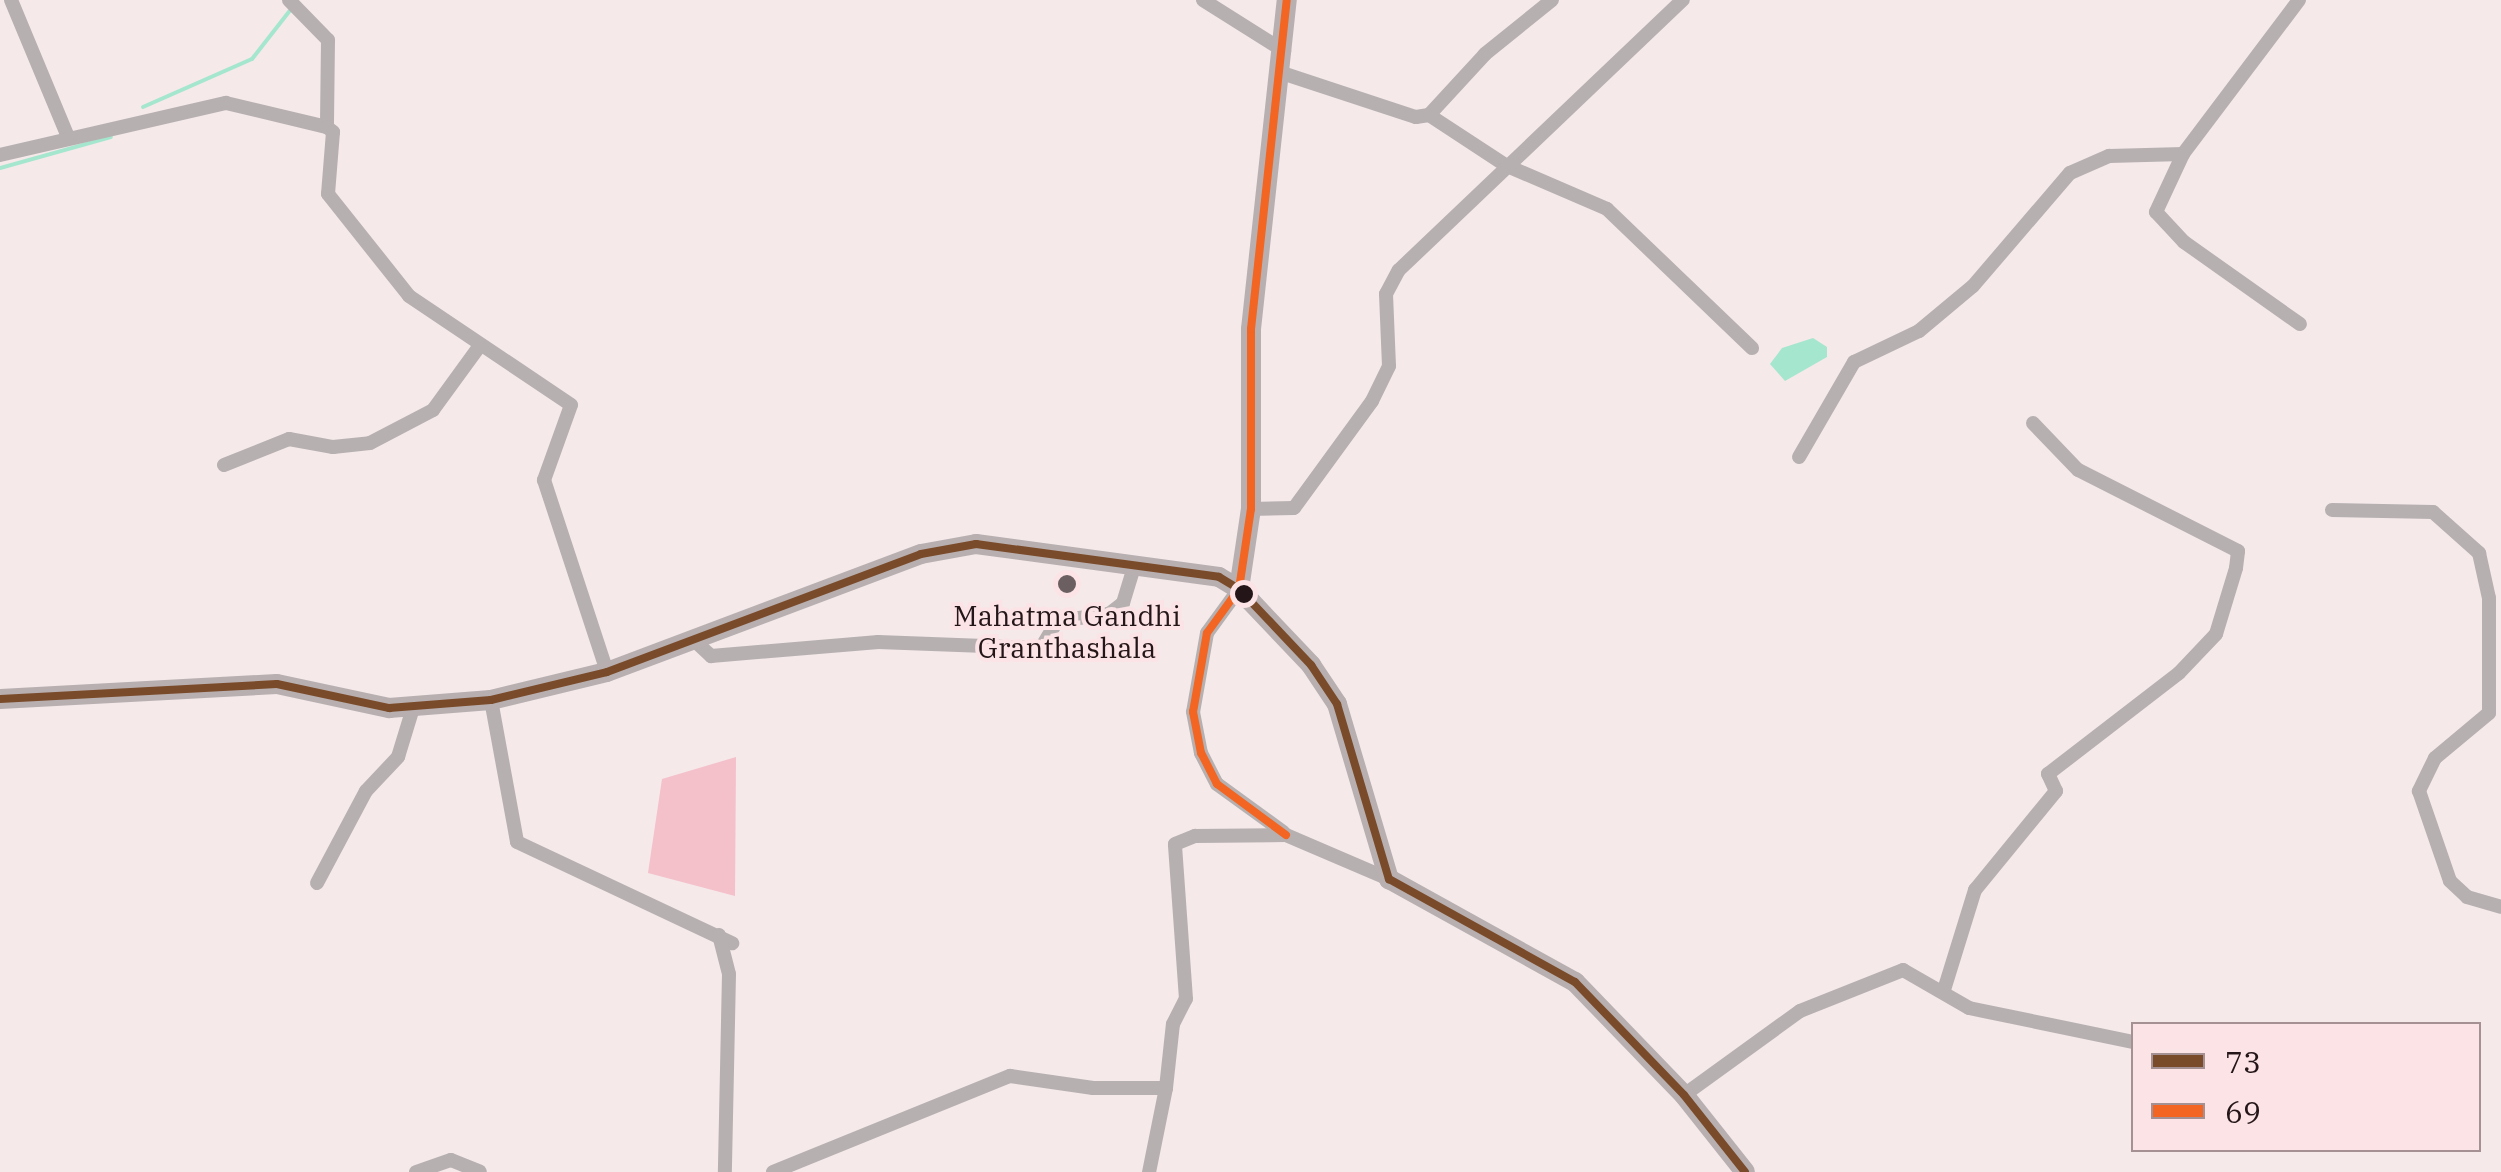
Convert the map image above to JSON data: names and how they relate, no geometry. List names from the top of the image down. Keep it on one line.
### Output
{"places":["Mahatma Gandhi Granthashala"],"lines":["transit line 69","transit line 73"],"legend":["73","69"]}
